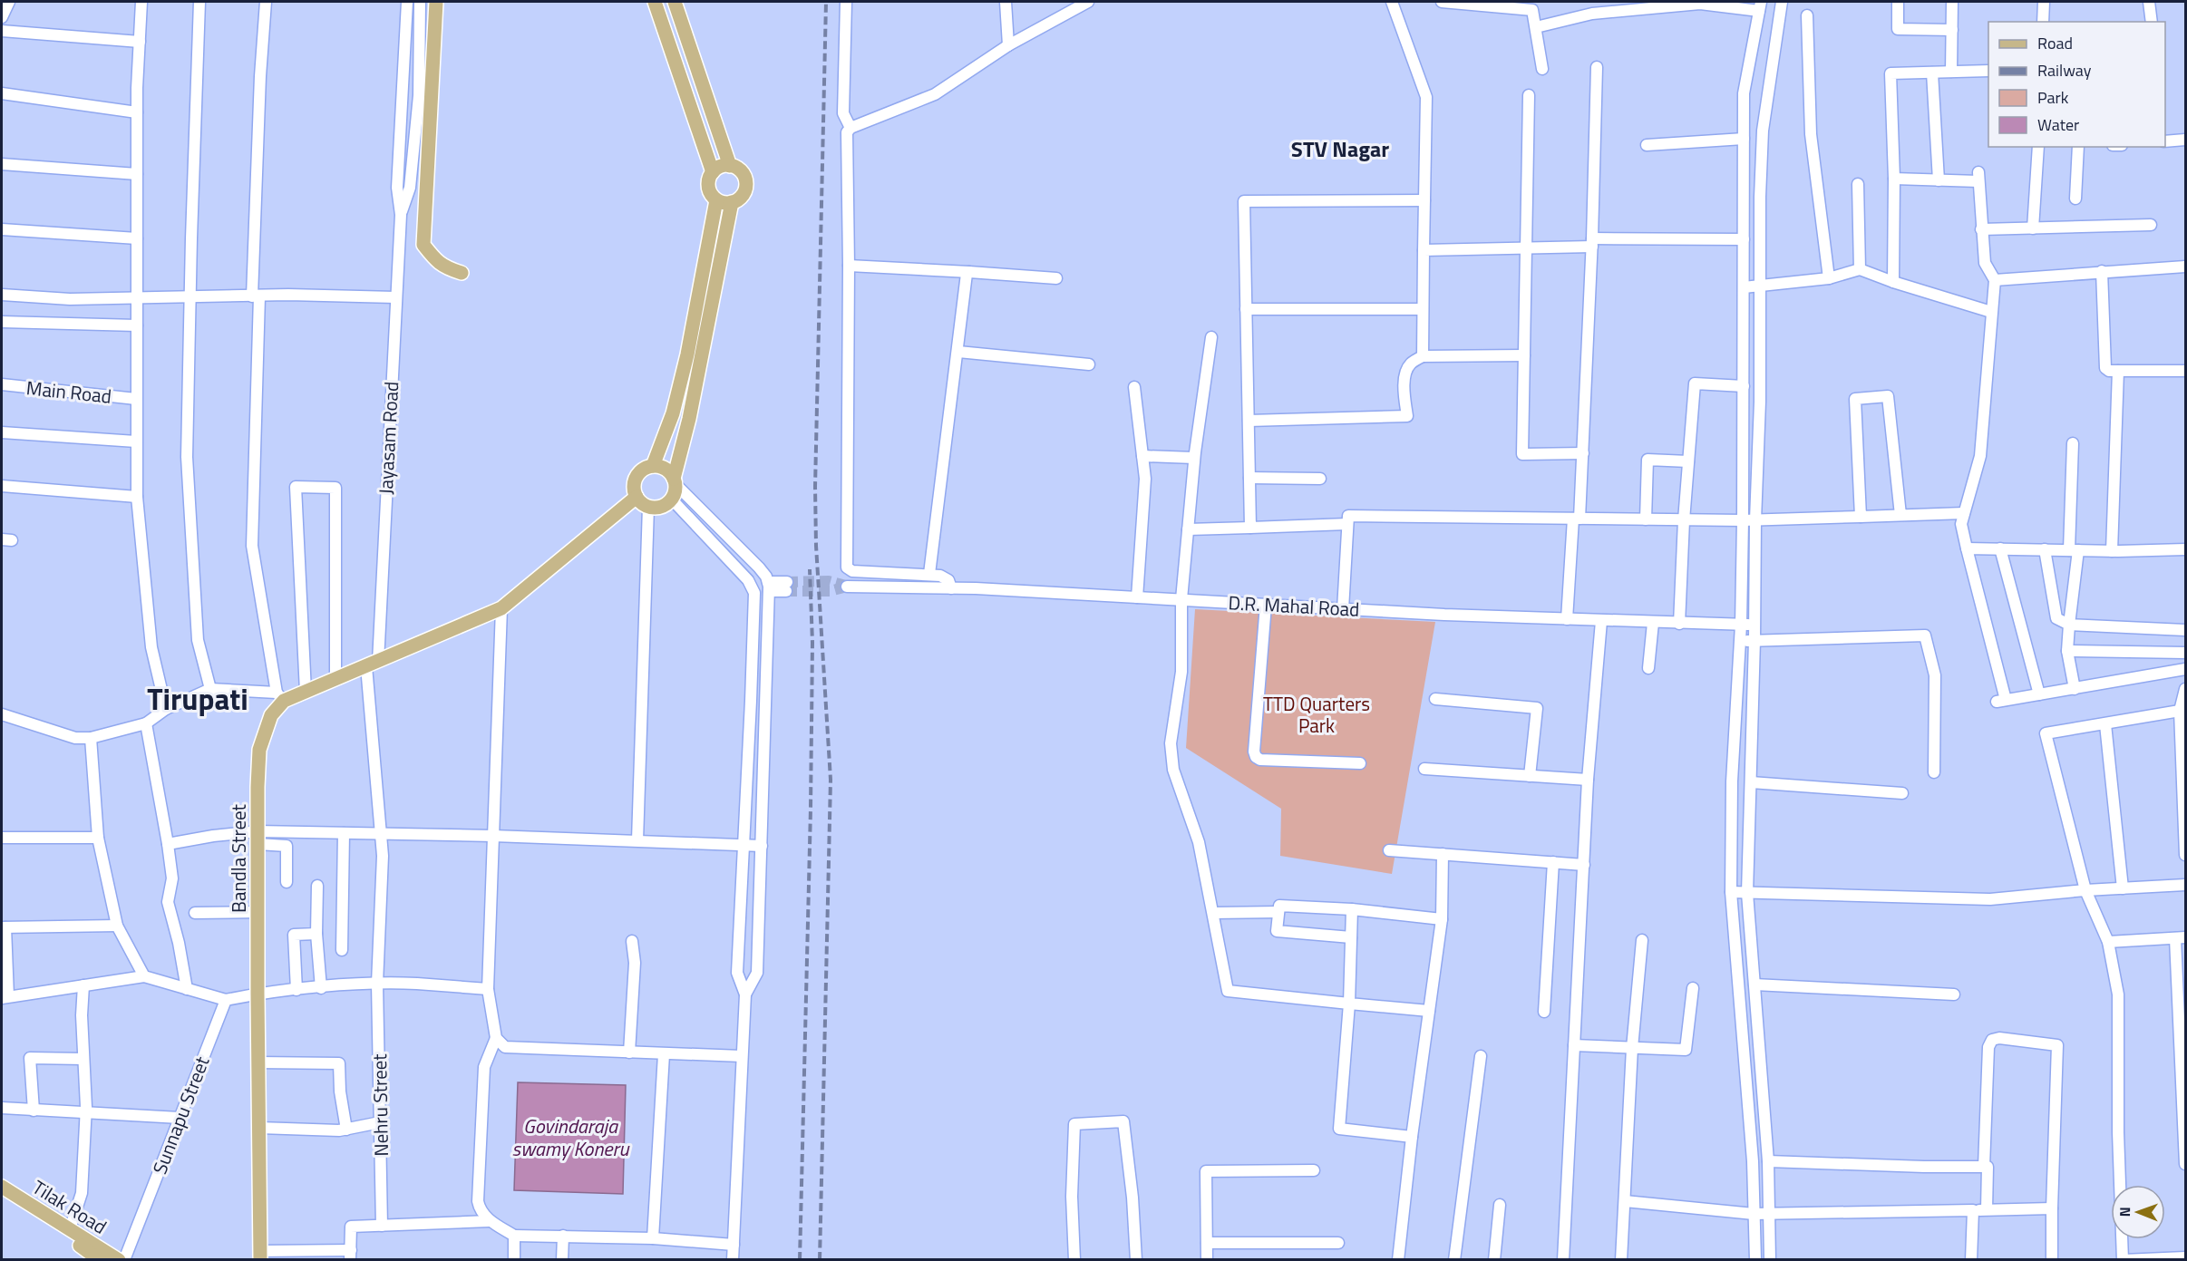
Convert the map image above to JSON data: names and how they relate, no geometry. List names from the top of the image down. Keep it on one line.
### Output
{"streets":{"main road":["Bandla Street","Tilak Road"],"street":["Main Road","Jayasam Road","D.R. Mahal Road","Nehru Street","Sunnapu Street"]},"crossings":[["Jayasam Road","Nehru Street"]],"districts":["STV Nagar","Tirupati"],"water":["Govindaraja swamy Koneru"],"parks":["TTD Quarters Park"],"legend":["Road","Railway","Park","Water"],"north":"left"}
